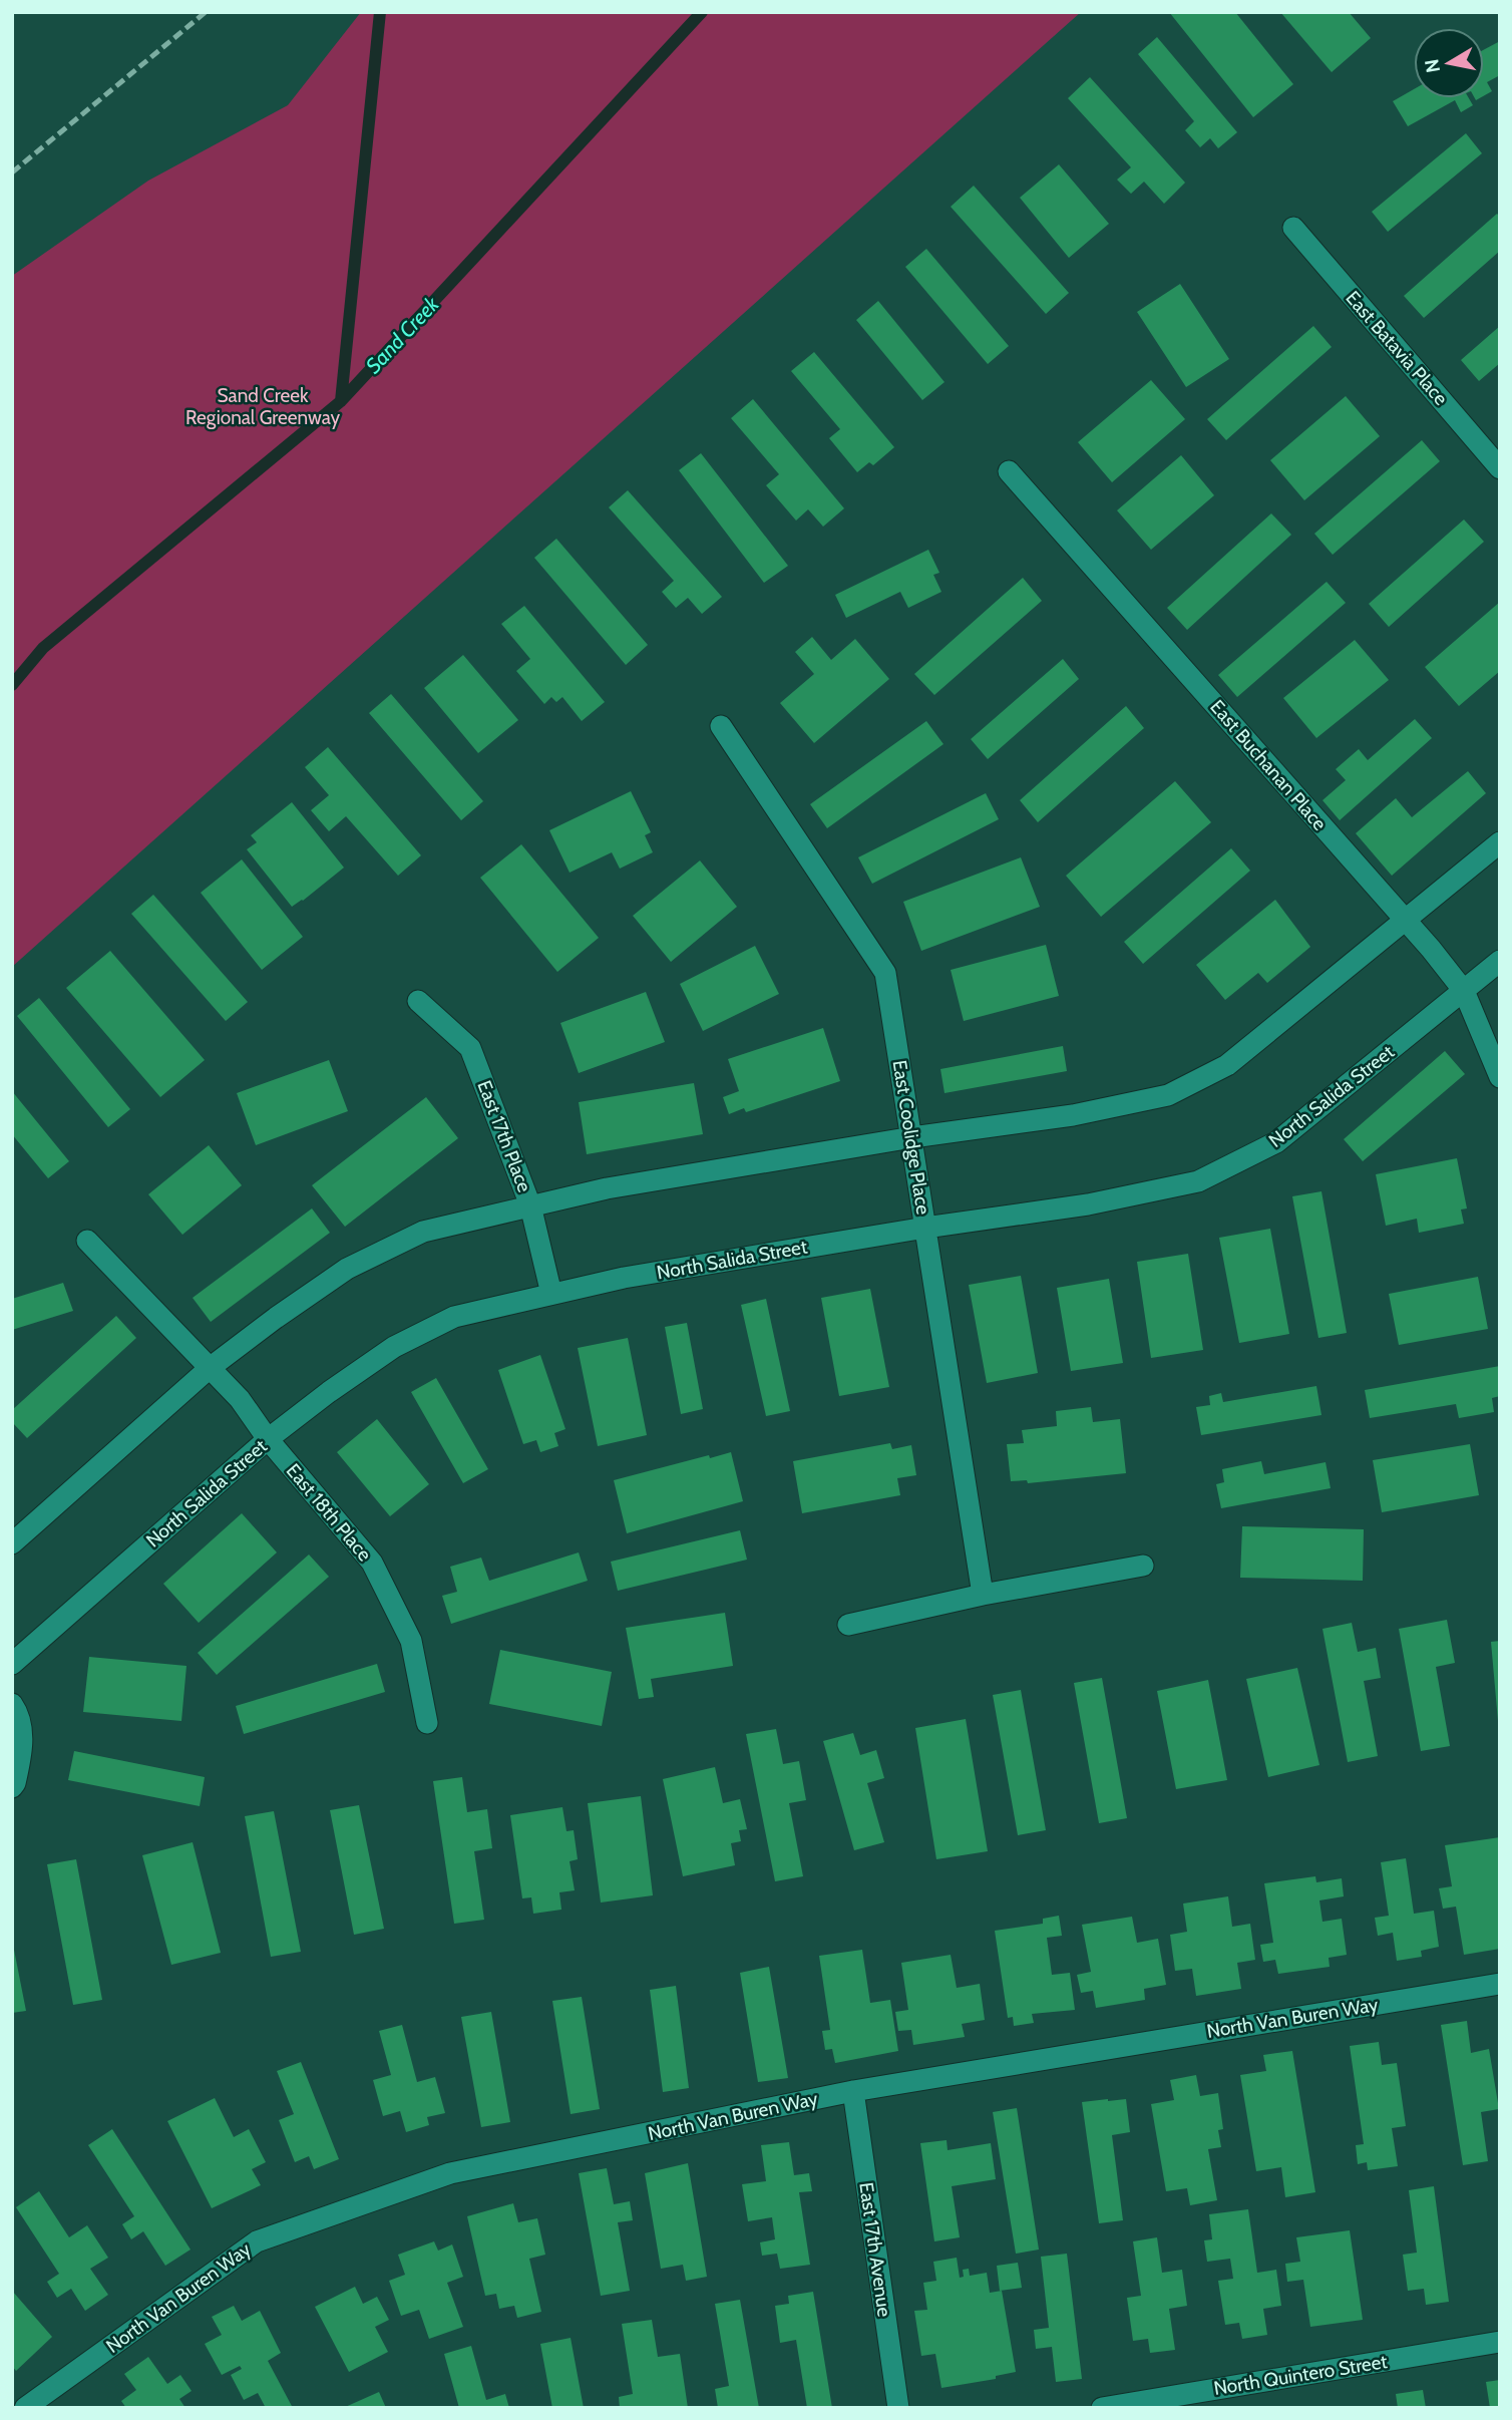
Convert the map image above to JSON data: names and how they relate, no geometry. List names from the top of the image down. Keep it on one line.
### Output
{"streets":{"street":["East Batavia Place","East Buchanan Place","North Salida Street","East 17th Place","East Coolidge Place","East 18th Place","North Van Buren Way","East 17th Avenue","North Quintero Street"]},"crossings":[["East Buchanan Place","North Salida Street"],["North Salida Street","East 17th Place"],["North Salida Street","East Coolidge Place"],["North Salida Street","East 18th Place"],["North Van Buren Way","East 17th Avenue"]],"water":["Sand Creek"],"parks":["Sand Creek Regional Greenway"],"north":"left"}
